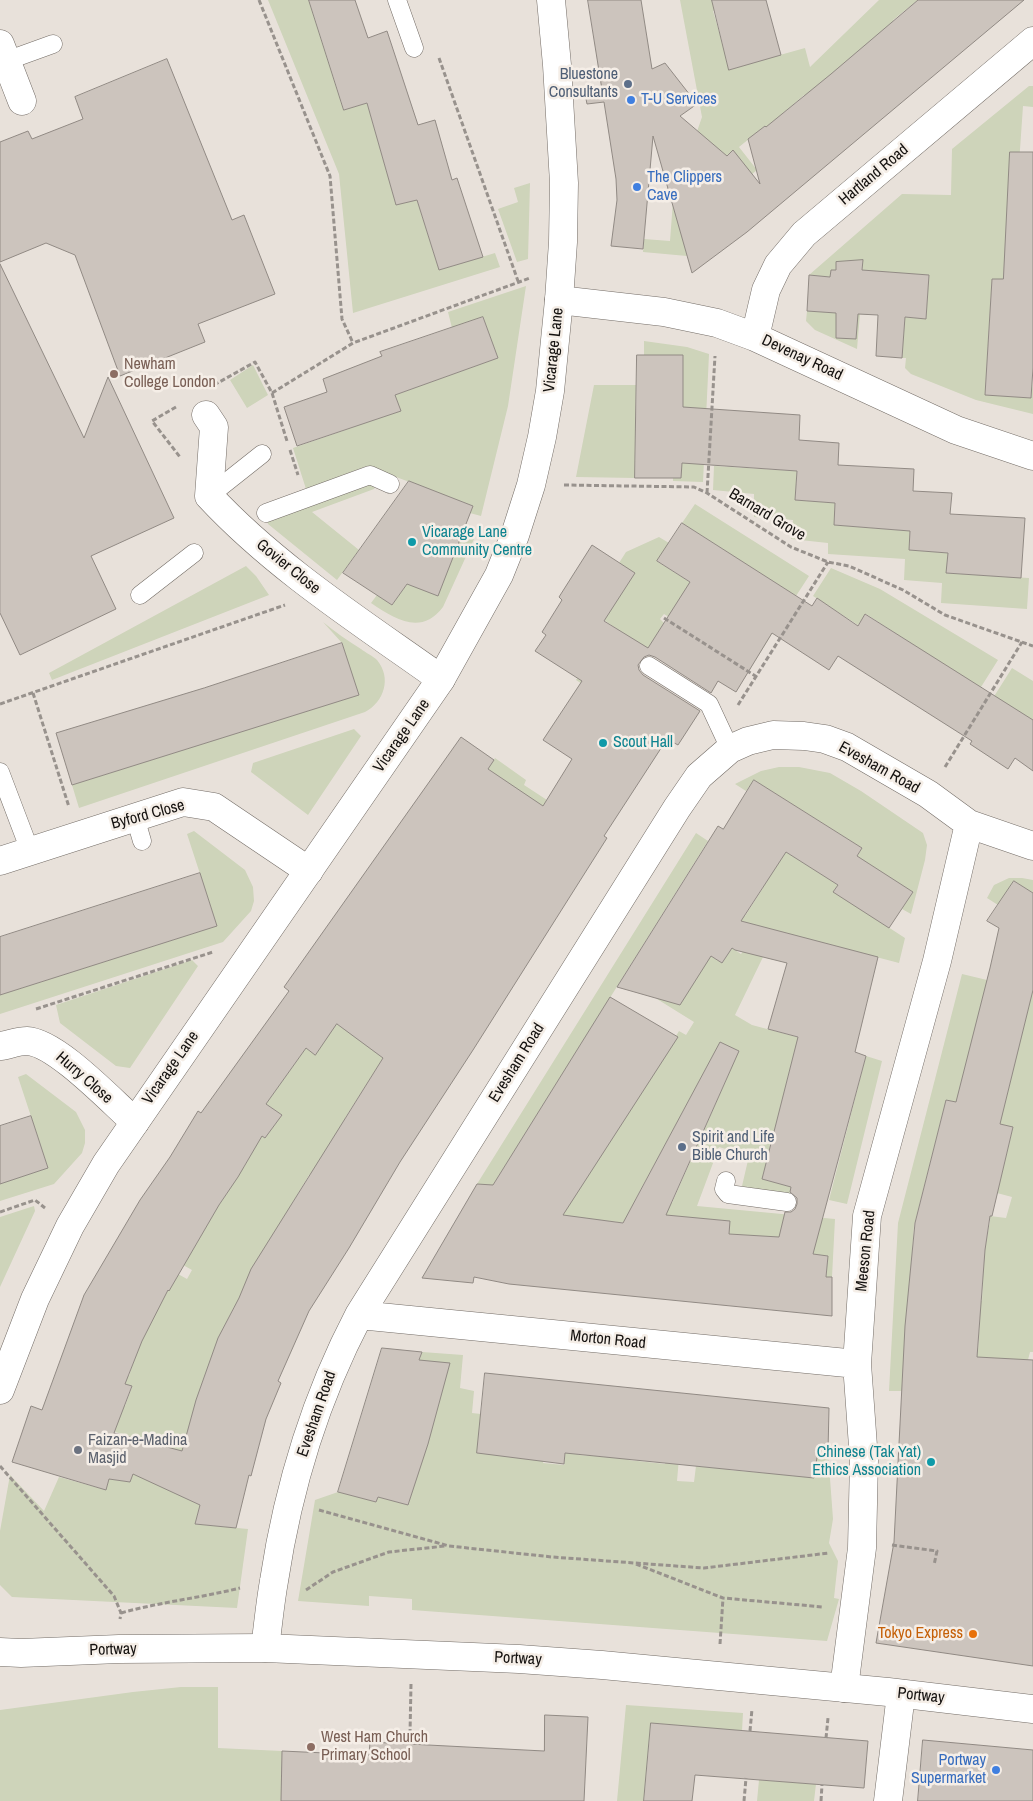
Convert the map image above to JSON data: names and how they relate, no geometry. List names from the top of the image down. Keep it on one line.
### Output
{"streets":{"street":["Hartland Road","Vicarage Lane","Devenay Road","Govier Close","Evesham Road","Byford Close","Hurry Close","Meeson Road","Morton Road","Portway"],"path":["Barnard Grove"]},"crossings":[["Hartland Road","Devenay Road"],["Vicarage Lane","Devenay Road"],["Vicarage Lane","Barnard Grove"],["Vicarage Lane","Govier Close"],["Vicarage Lane","Byford Close"],["Vicarage Lane","Hurry Close"],["Evesham Road","Meeson Road"],["Evesham Road","Morton Road"],["Evesham Road","Portway"],["Meeson Road","Morton Road"],["Meeson Road","Portway"]],"places":["Bluestone Consultants","T-U Services","The Clippers Cave","Newham College London","Vicarage Lane Community Centre","Scout Hall","Spirit and Life Bible Church","Faizan-e-Madina Masjid","Chinese (Tak Yat) Ethics Association","Tokyo Express","West Ham Church Primary School","Portway Supermarket"]}
